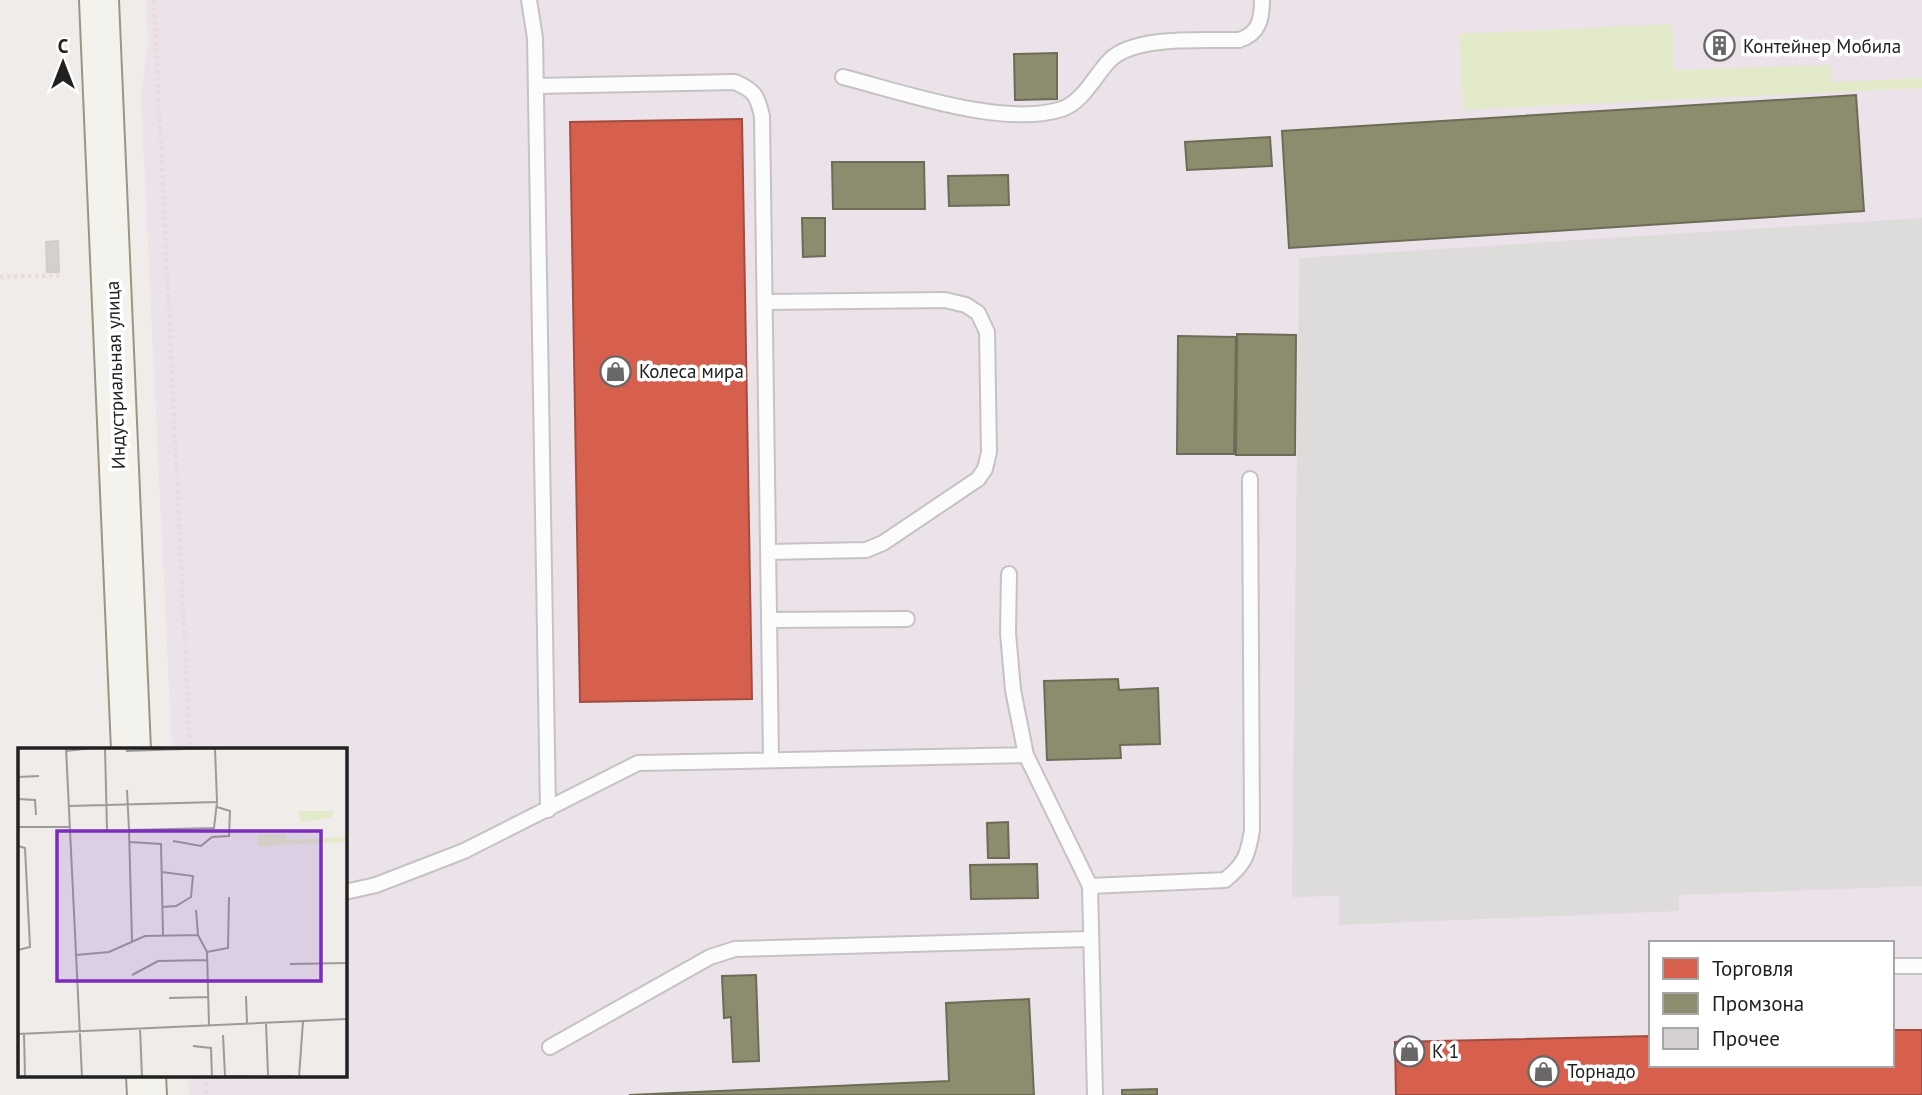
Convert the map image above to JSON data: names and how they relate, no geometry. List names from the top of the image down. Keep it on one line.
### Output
{"streets":{"main road":["Индустриальная улица"]},"places":{"building":["Контейнер Мобила"],"shop":["Колеса мира","К 1","Торнадо"]},"legend":["Торговля","Промзона","Прочее"],"north":"top"}
